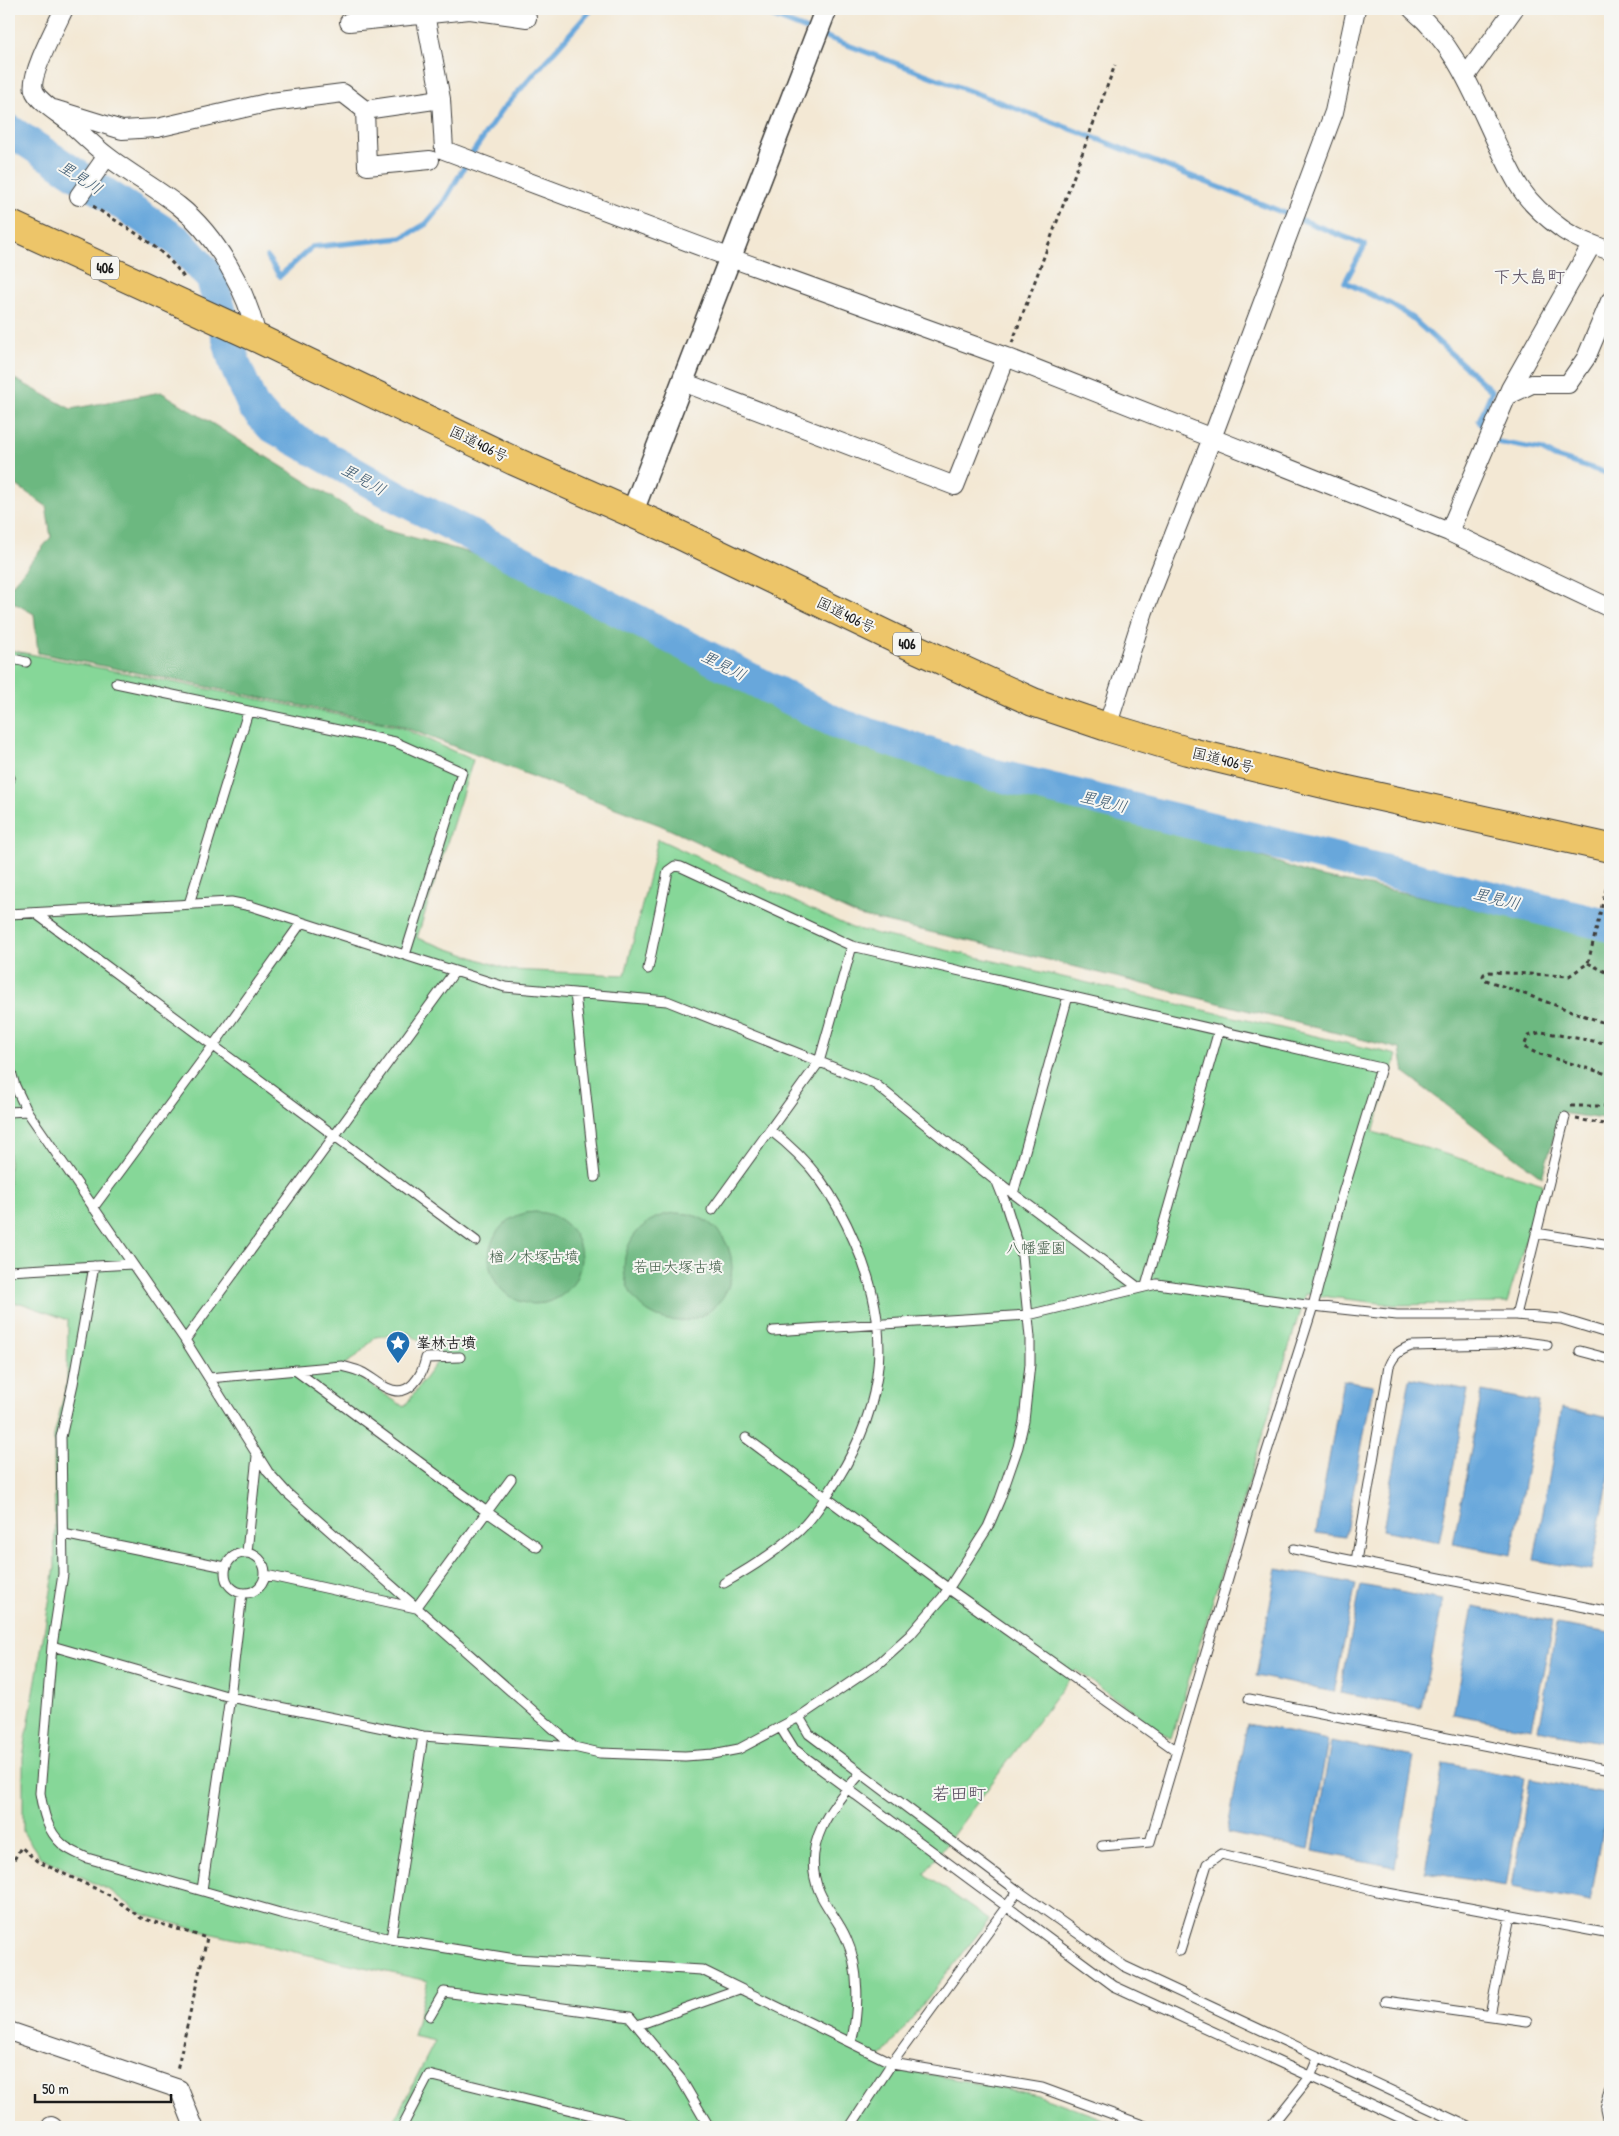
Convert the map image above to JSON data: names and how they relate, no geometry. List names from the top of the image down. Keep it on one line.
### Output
{"streets":{"highway":["406","国道406号"]},"crossings":[["406","国道406号"]],"districts":["下大島町","若田町"],"water":["里見川"],"parks":["八幡霊園","楢ノ木塚古墳","若田大塚古墳"],"places":{"place":["峯林古墳"]},"scale_bar":"50 m"}
